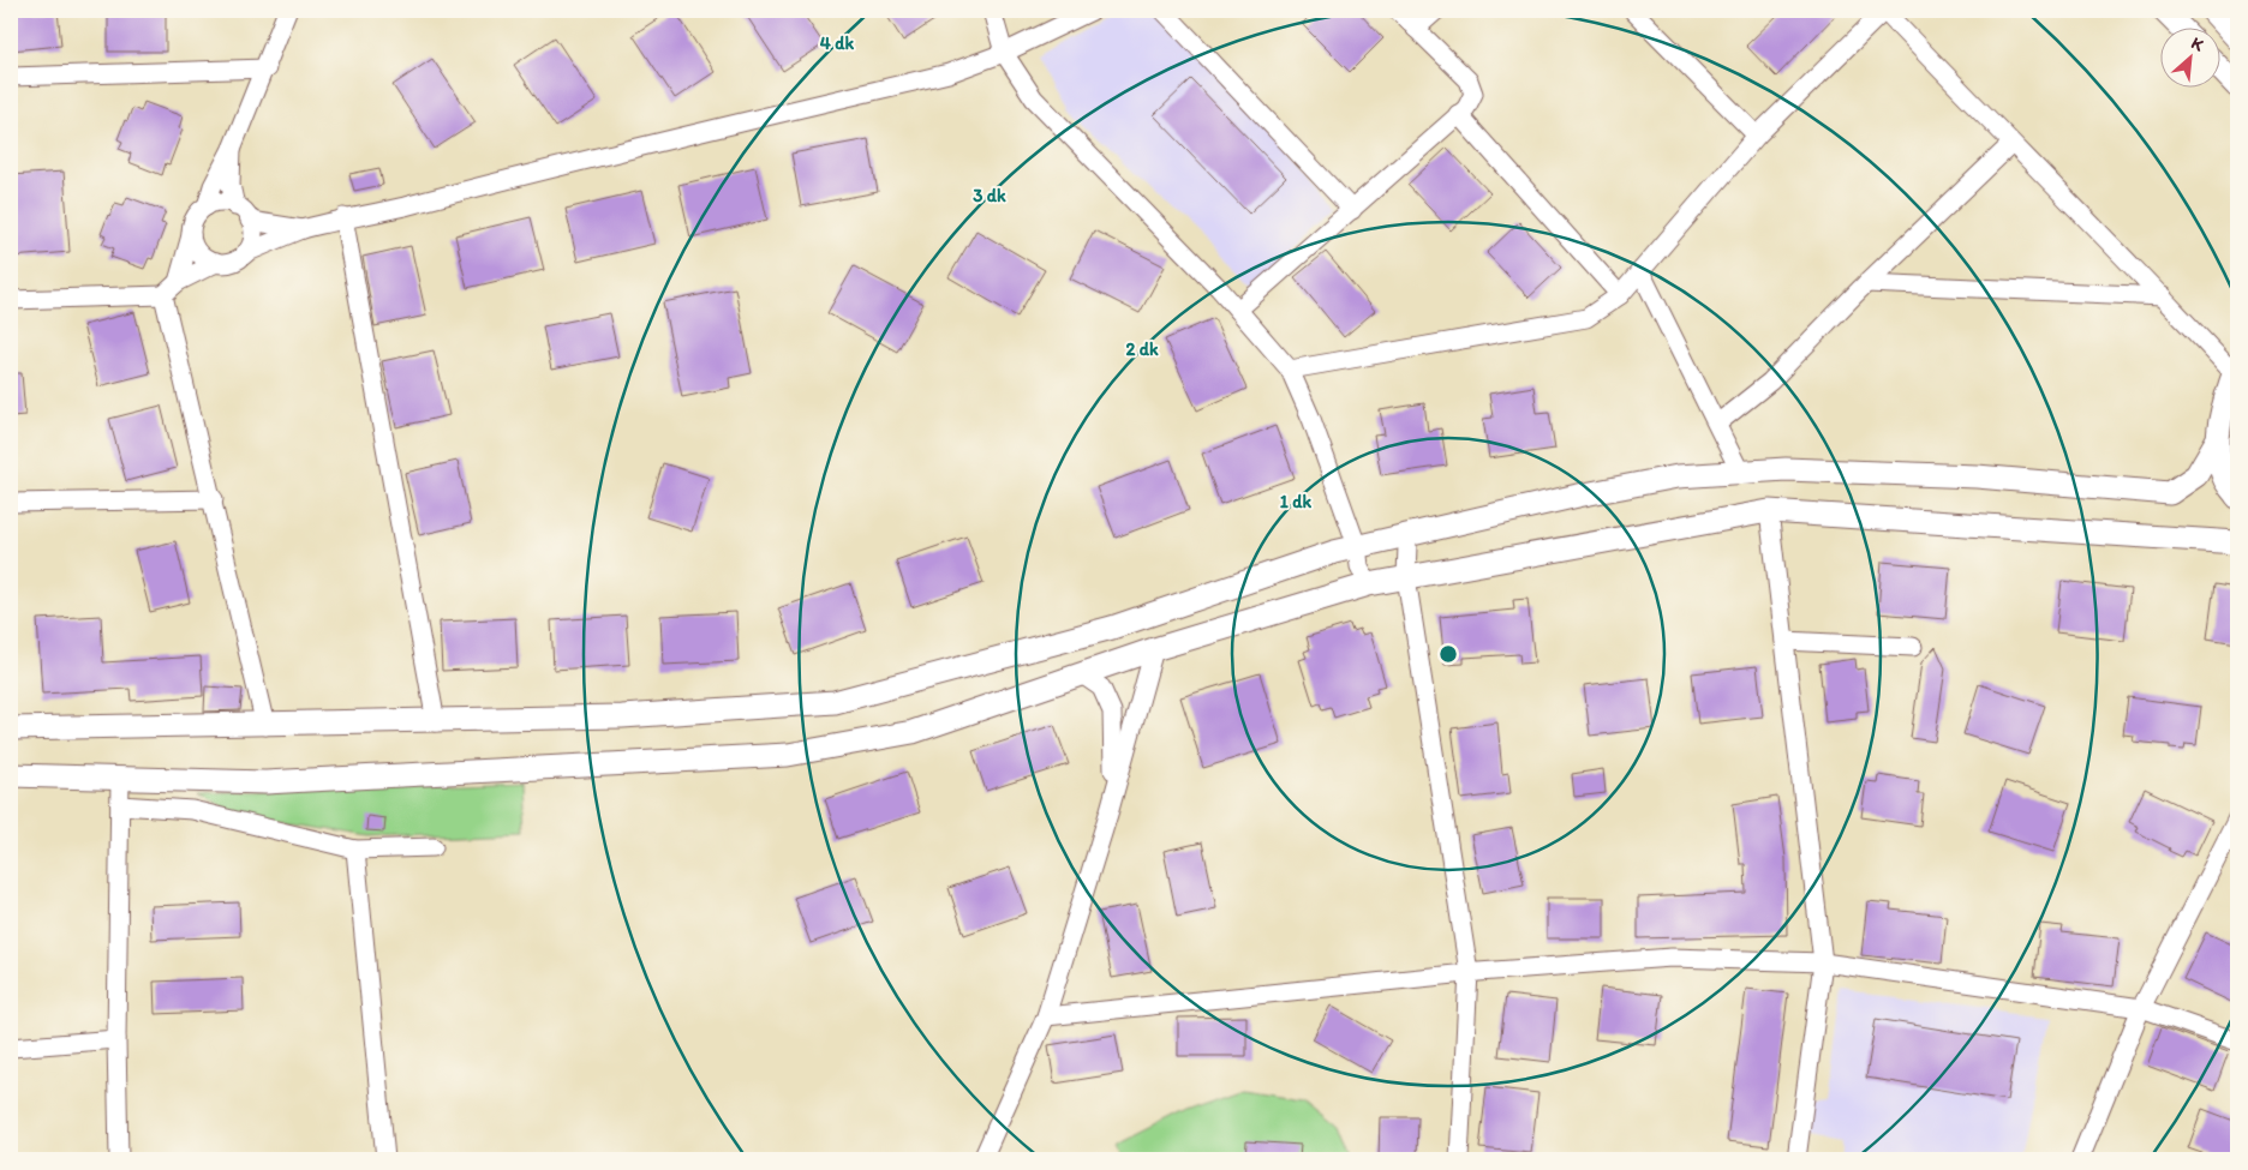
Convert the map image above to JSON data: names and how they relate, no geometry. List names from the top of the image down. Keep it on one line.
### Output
{"north":"top right","rings":["4 dk","3 dk","2 dk","1 dk"]}
